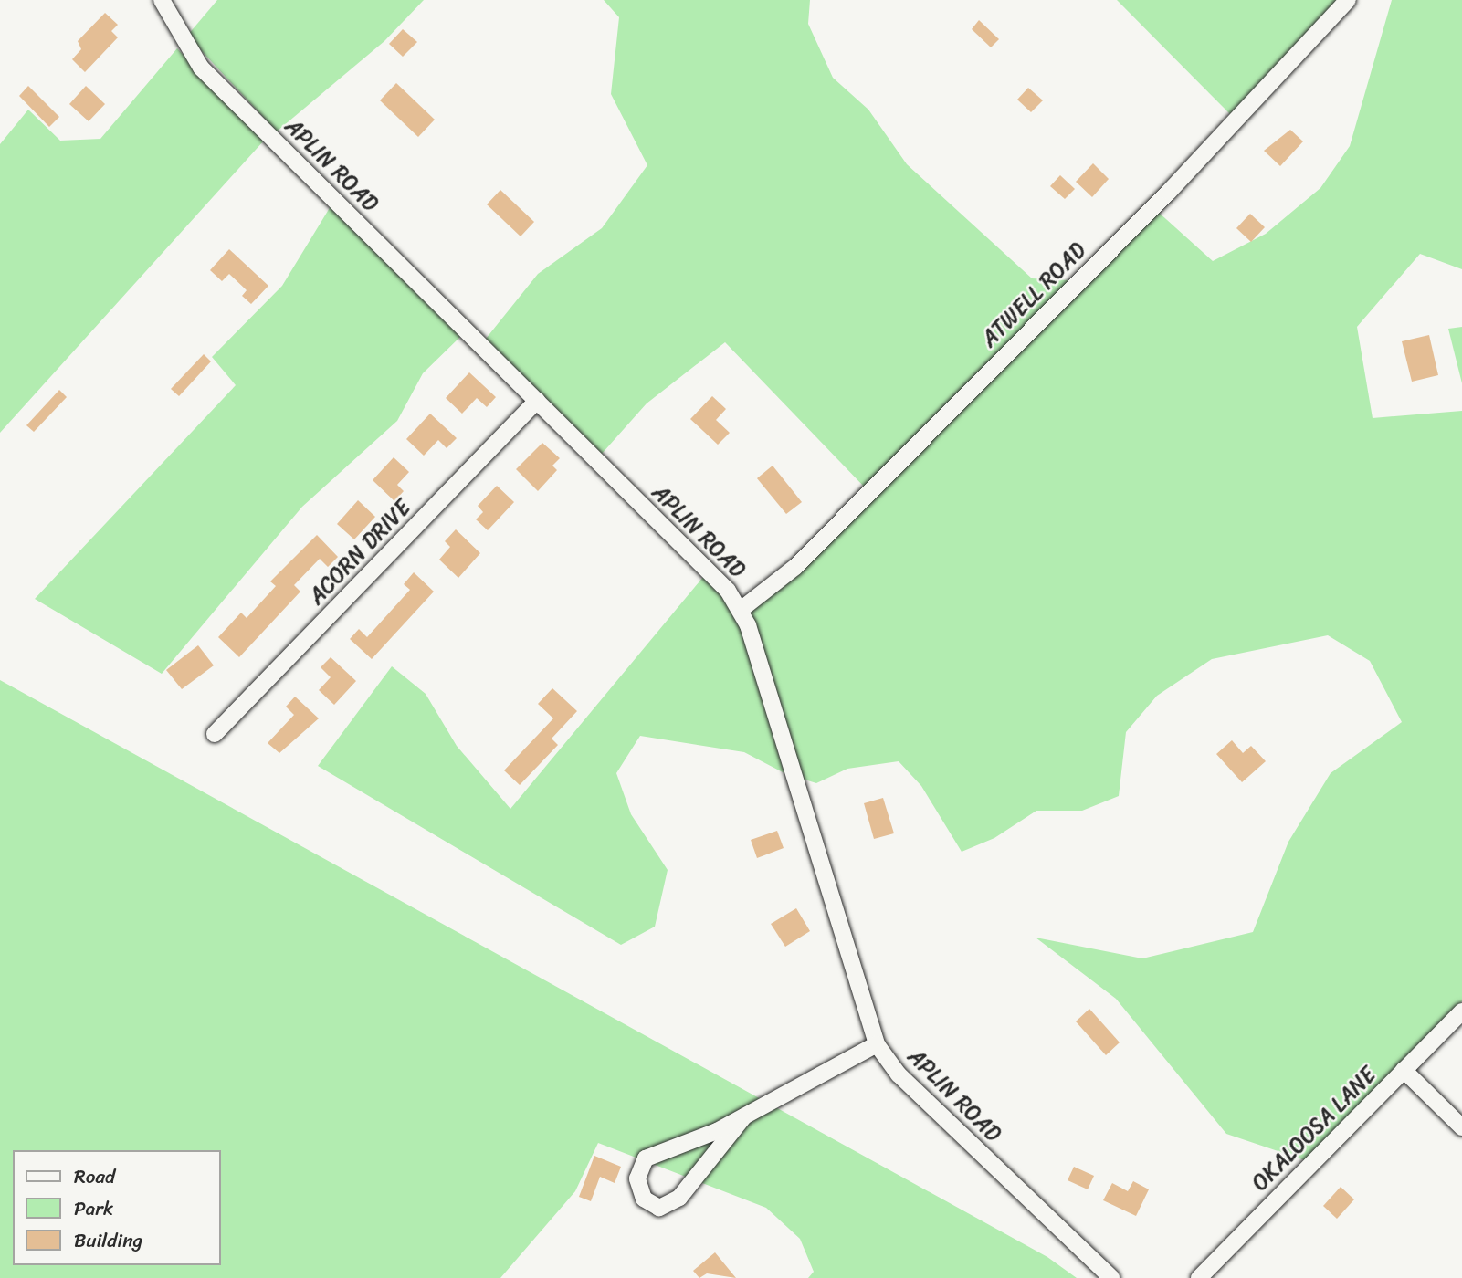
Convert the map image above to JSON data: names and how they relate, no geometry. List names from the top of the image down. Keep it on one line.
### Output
{"streets":{"street":["APLIN ROAD","ATWELL ROAD","ACORN DRIVE","OKALOOSA LANE"]},"crossings":[["APLIN ROAD","ATWELL ROAD"],["APLIN ROAD","ACORN DRIVE"]],"legend":["Road","Park","Building"]}
